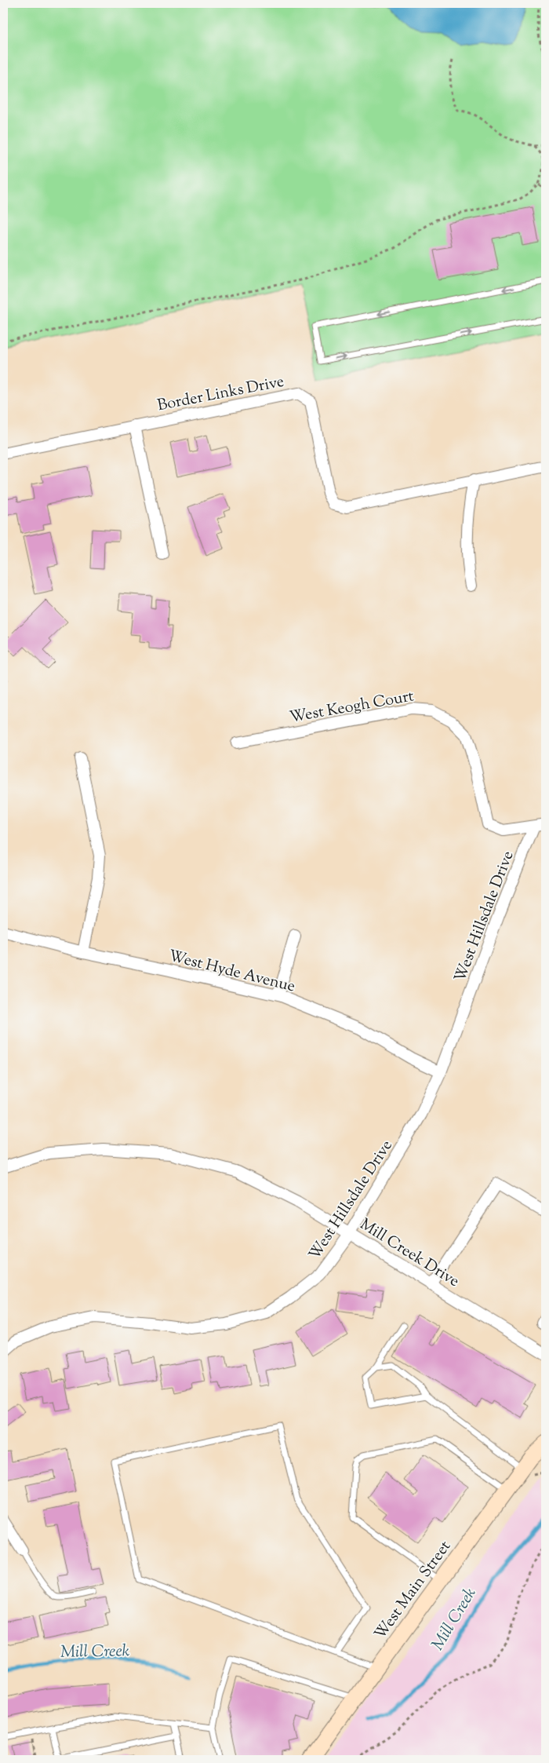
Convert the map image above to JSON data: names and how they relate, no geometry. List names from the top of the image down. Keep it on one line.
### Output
{"streets":{"street":["Border Links Drive","West Keogh Court","West Hillsdale Drive","West Hyde Avenue","Mill Creek Drive","West Main Street"]},"crossings":[["West Keogh Court","West Hillsdale Drive"],["West Hillsdale Drive","West Hyde Avenue"],["West Hillsdale Drive","Mill Creek Drive"]],"water":["Mill Creek"]}
